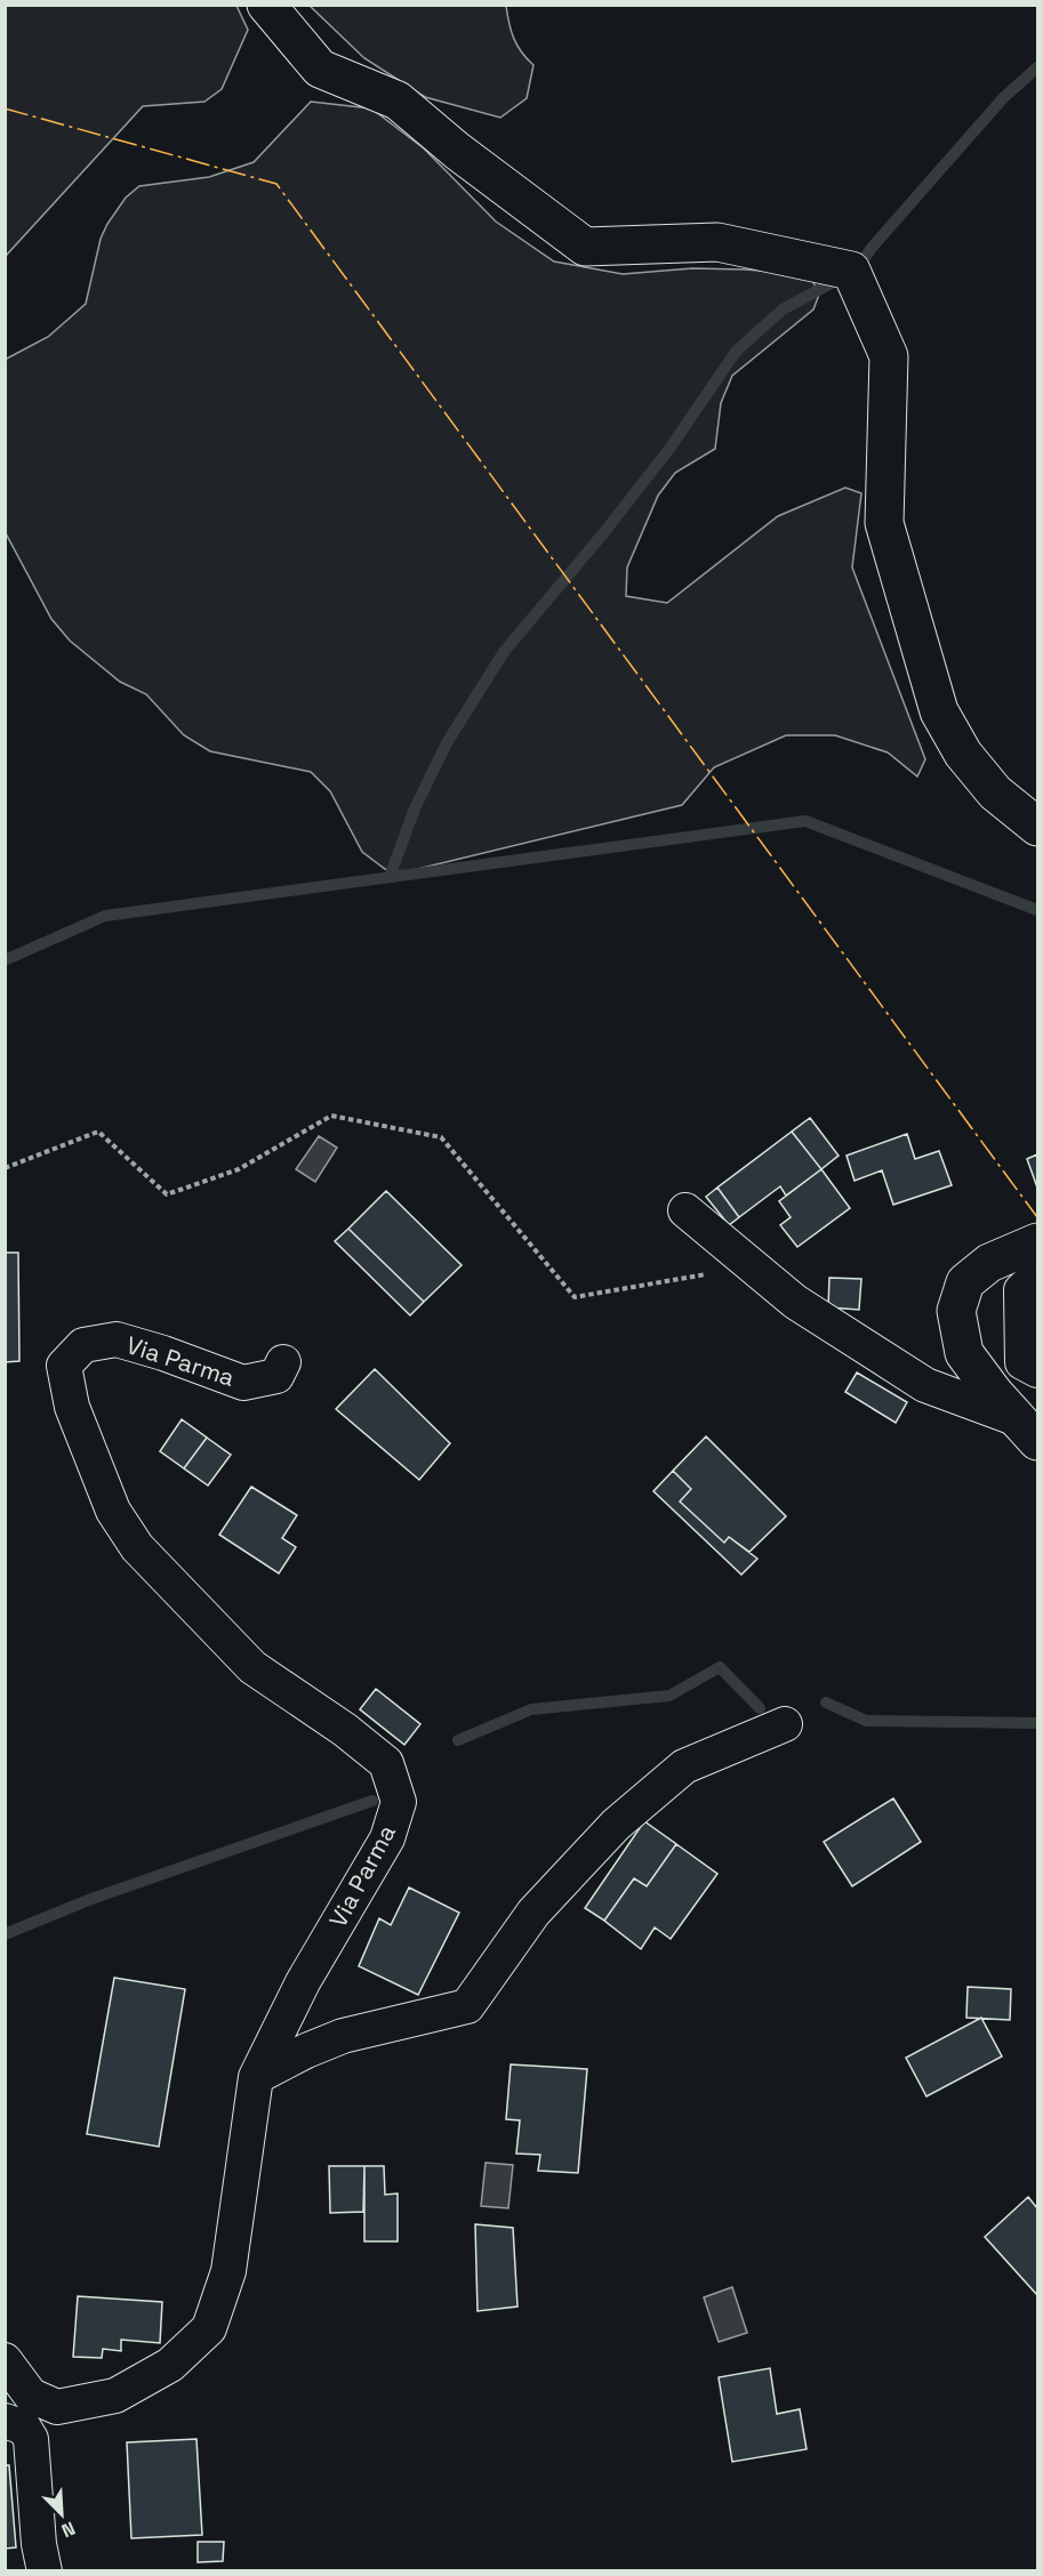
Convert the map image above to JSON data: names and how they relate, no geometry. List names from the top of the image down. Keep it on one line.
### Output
{"streets":{"street":["Via Parma"]},"north":"bottom right"}
